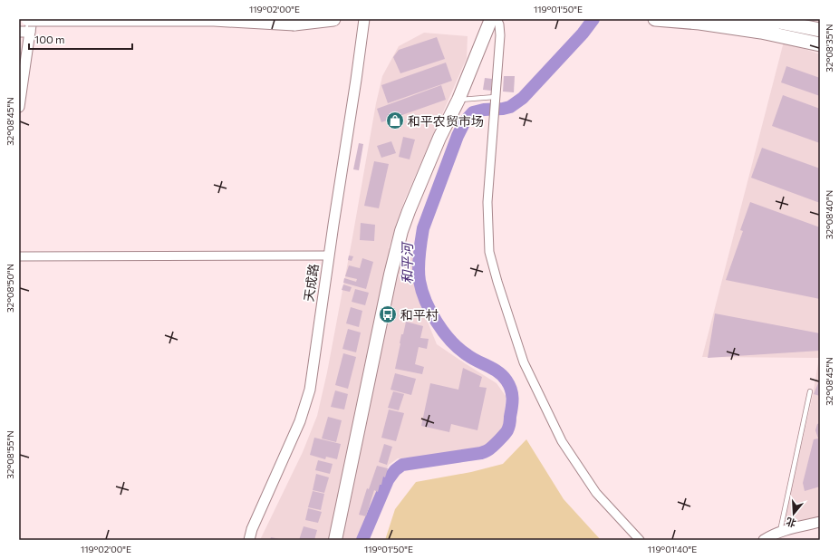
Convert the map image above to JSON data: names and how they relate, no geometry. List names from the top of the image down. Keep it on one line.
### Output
{"streets":{"street":["天成路"]},"water":["和平河"],"places":{"shop":["和平农贸市场"],"bus stop":["和平村"]},"scale_bar":"100 m","north":"bottom","coordinates":["119°02'00\"E","119°01'50\"E","32°08'35\"N","32°08'45\"N","32°08'40\"N","32°08'50\"N","32°08'55\"N","119°01'40\"E"]}
